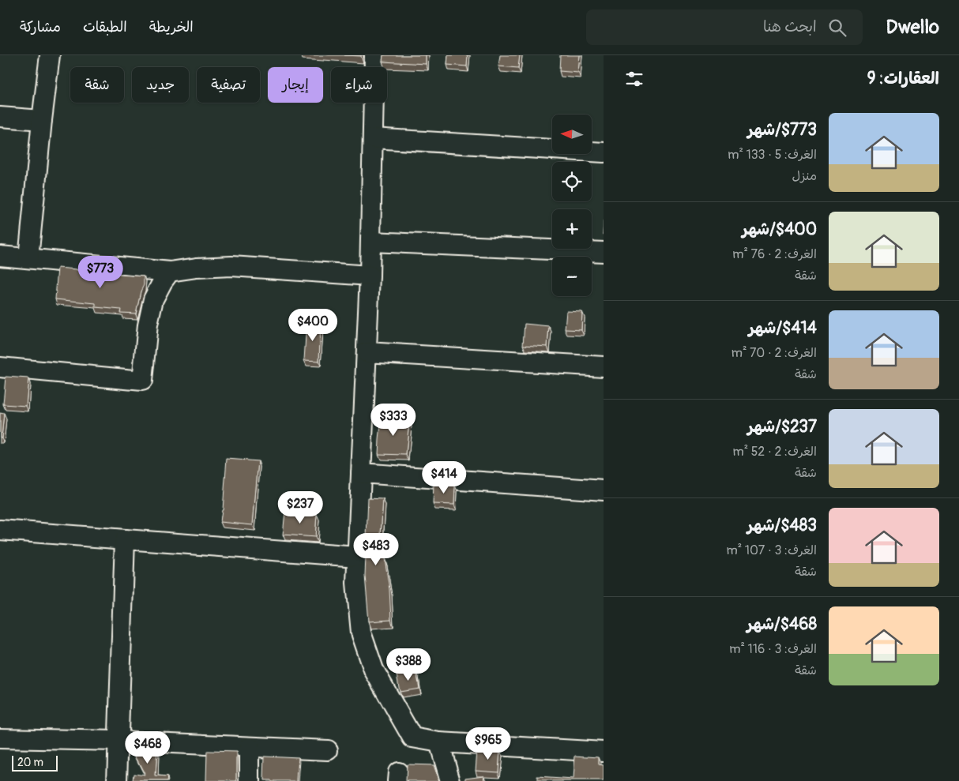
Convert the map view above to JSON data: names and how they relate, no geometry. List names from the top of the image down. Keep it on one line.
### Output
{"scale_bar":"20 m","north":"left","page":{"header":"Dwello","search":"ابحث هنا","nav":["الخريطة","الطبقات","مشاركة"],"heading":"العقارات: 9","chip":["شراء","إيجار","تصفية","جديد","شقة"],"list":[{"name":"$773/شهر","note":"الغرف: 5 · 133 m² · منزل"},{"name":"$400/شهر","note":"الغرف: 2 · 76 m² · شقة"},{"name":"$414/شهر","note":"الغرف: 2 · 70 m² · شقة"},{"name":"$237/شهر","note":"الغرف: 2 · 52 m² · شقة"},{"name":"$483/شهر","note":"الغرف: 3 · 107 m² · شقة"},{"name":"$468/شهر","note":"الغرف: 3 · 116 m² · شقة"}],"map_buttons":["+","−"],"price":["$773","$400","$333","$414","$237","$483","$388","$965","$468"],"scale":"20 m"}}
